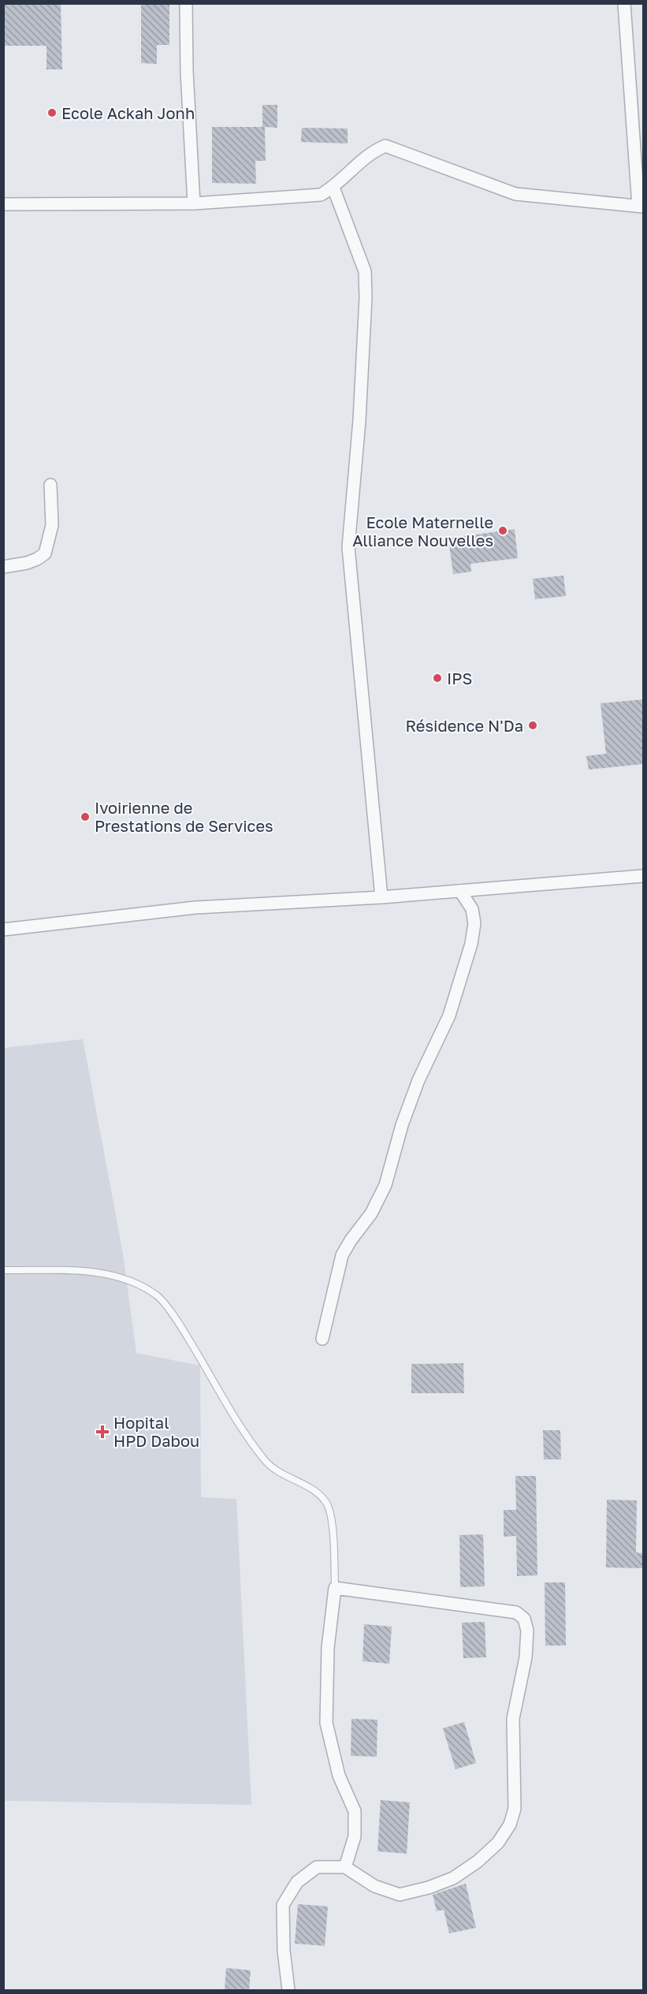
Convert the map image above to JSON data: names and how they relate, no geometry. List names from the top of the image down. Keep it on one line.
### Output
{"places":{"other":["Ecole Ackah Jonh","Ecole Maternelle Alliance Nouvelles","IPS","Résidence N'Da","Ivoirienne de Prestations de Services"],"health":["Hopital HPD Dabou"]}}
